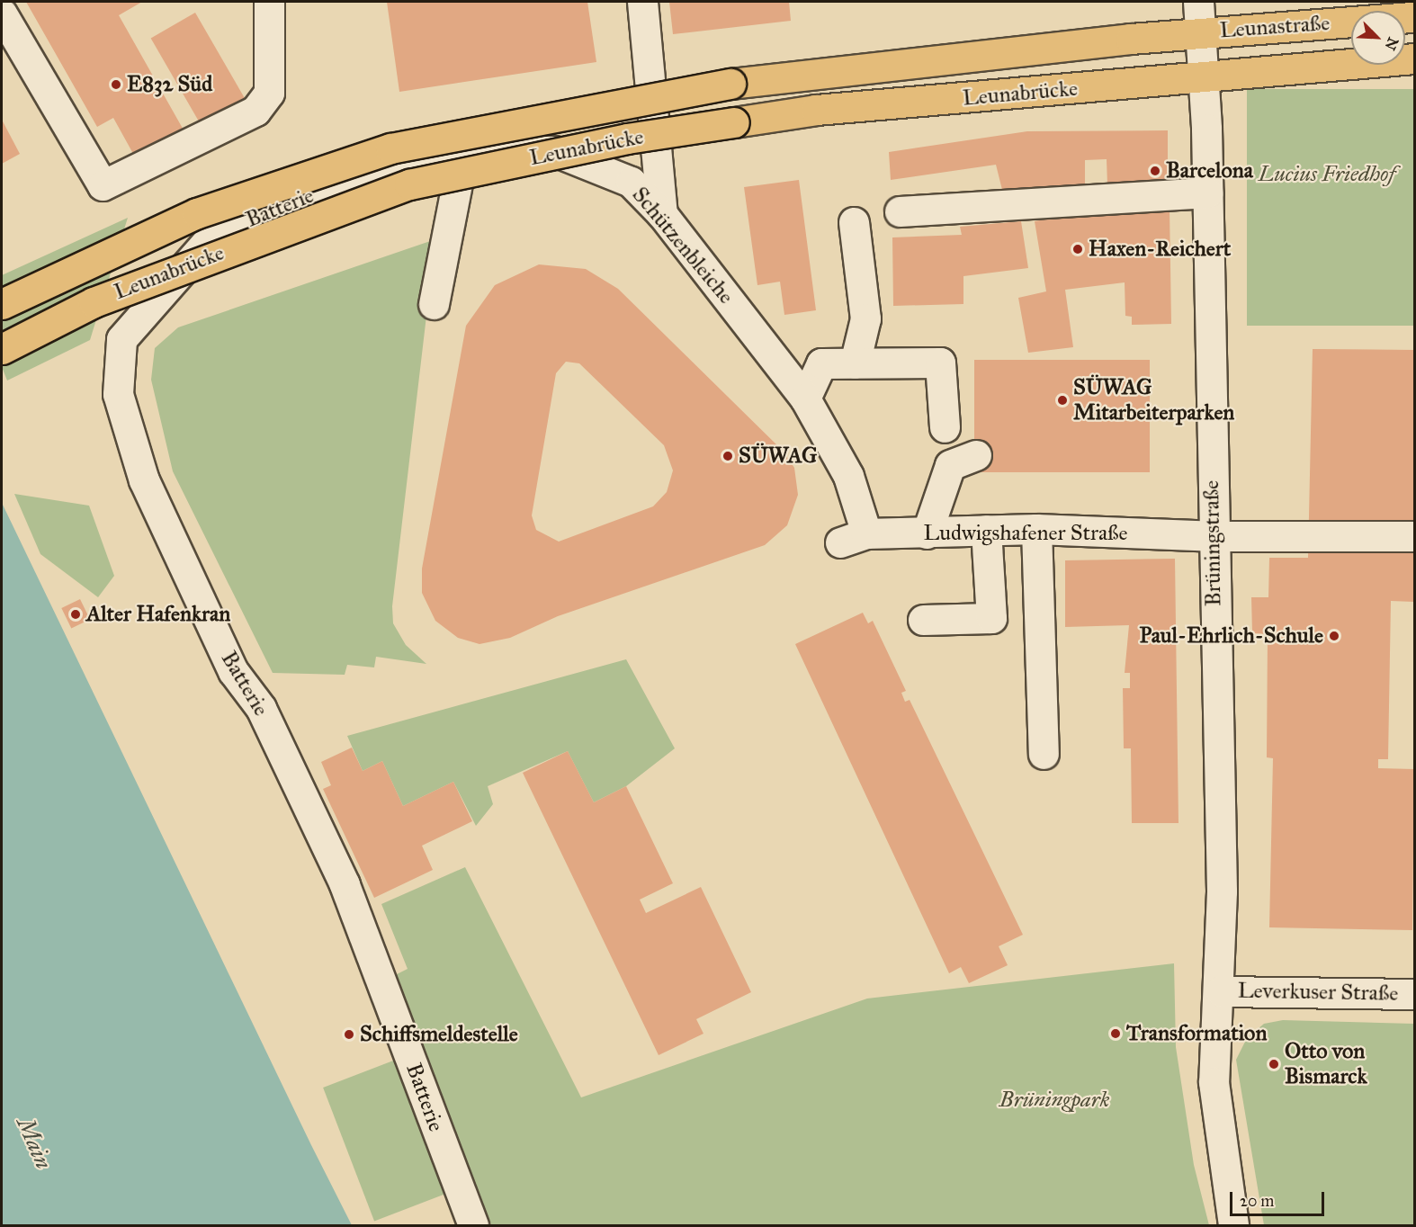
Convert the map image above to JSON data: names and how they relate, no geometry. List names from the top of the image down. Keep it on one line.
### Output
{"streets":{"main road":["Leunastraße","Leunabrücke"],"street":["Batterie","Schützenbleiche","Ludwigshafener Straße","Brüningstraße","Leverkuser Straße"]},"crossings":[["Leunastraße","Leunabrücke"],["Leunastraße","Brüningstraße"],["Leunabrücke","Brüningstraße"],["Batterie","Schützenbleiche"],["Schützenbleiche","Ludwigshafener Straße"],["Ludwigshafener Straße","Brüningstraße"],["Brüningstraße","Leverkuser Straße"]],"water":["Main"],"parks":["Lucius Friedhof","Brüningpark"],"places":["E832 Süd","Barcelona","Haxen-Reichert","SÜWAG Mitarbeiterparken","SÜWAG","Alter Hafenkran","Paul-Ehrlich-Schule","Transformation","Schiffsmeldestelle","Otto von Bismarck"],"scale_bar":"20 m","north":"bottom right"}
